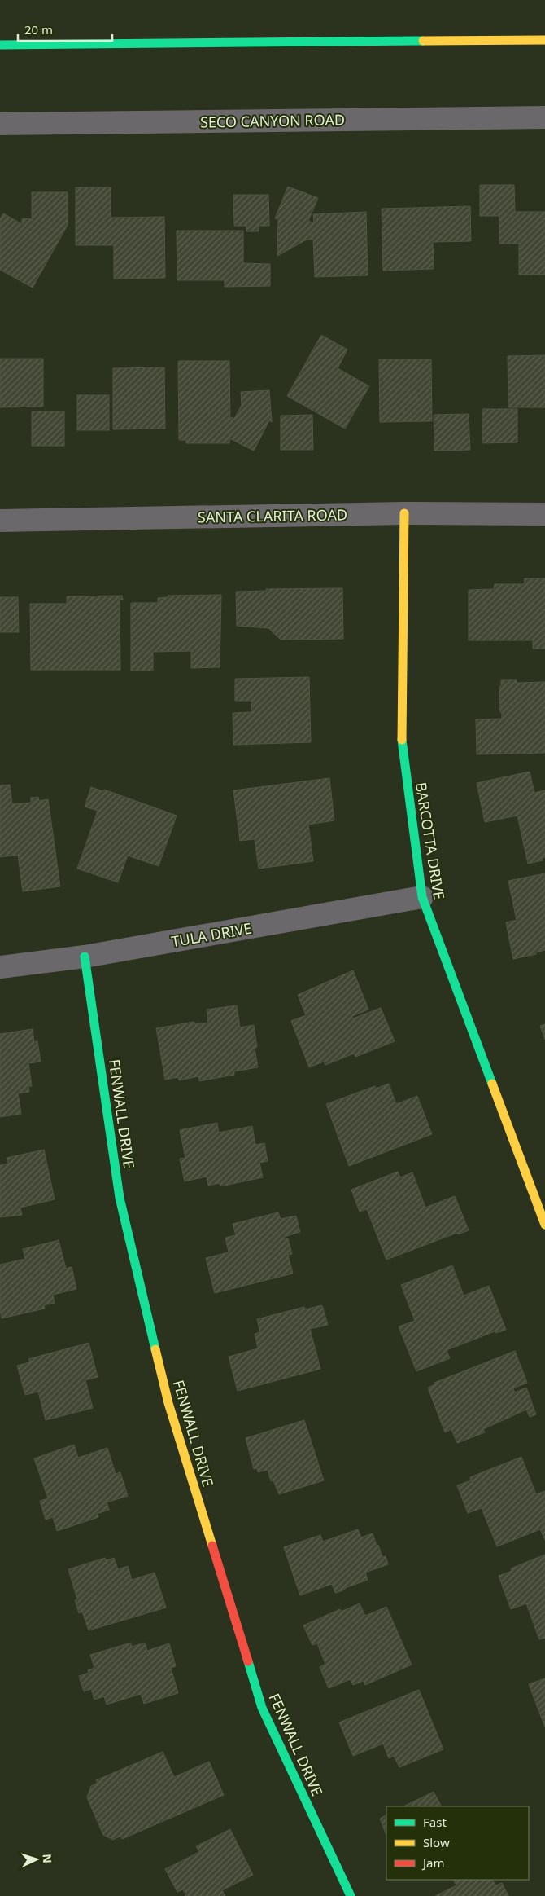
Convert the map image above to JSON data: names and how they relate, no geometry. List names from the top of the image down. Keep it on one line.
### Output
{"streets":{"street":["SECO CANYON ROAD","SANTA CLARITA ROAD","BARCOTTA DRIVE","TULA DRIVE","FENWALL DRIVE"]},"crossings":[["SANTA CLARITA ROAD","BARCOTTA DRIVE"],["BARCOTTA DRIVE","TULA DRIVE"],["TULA DRIVE","FENWALL DRIVE"]],"legend":["Fast","Slow","Jam"],"scale_bar":"20 m","north":"right"}
